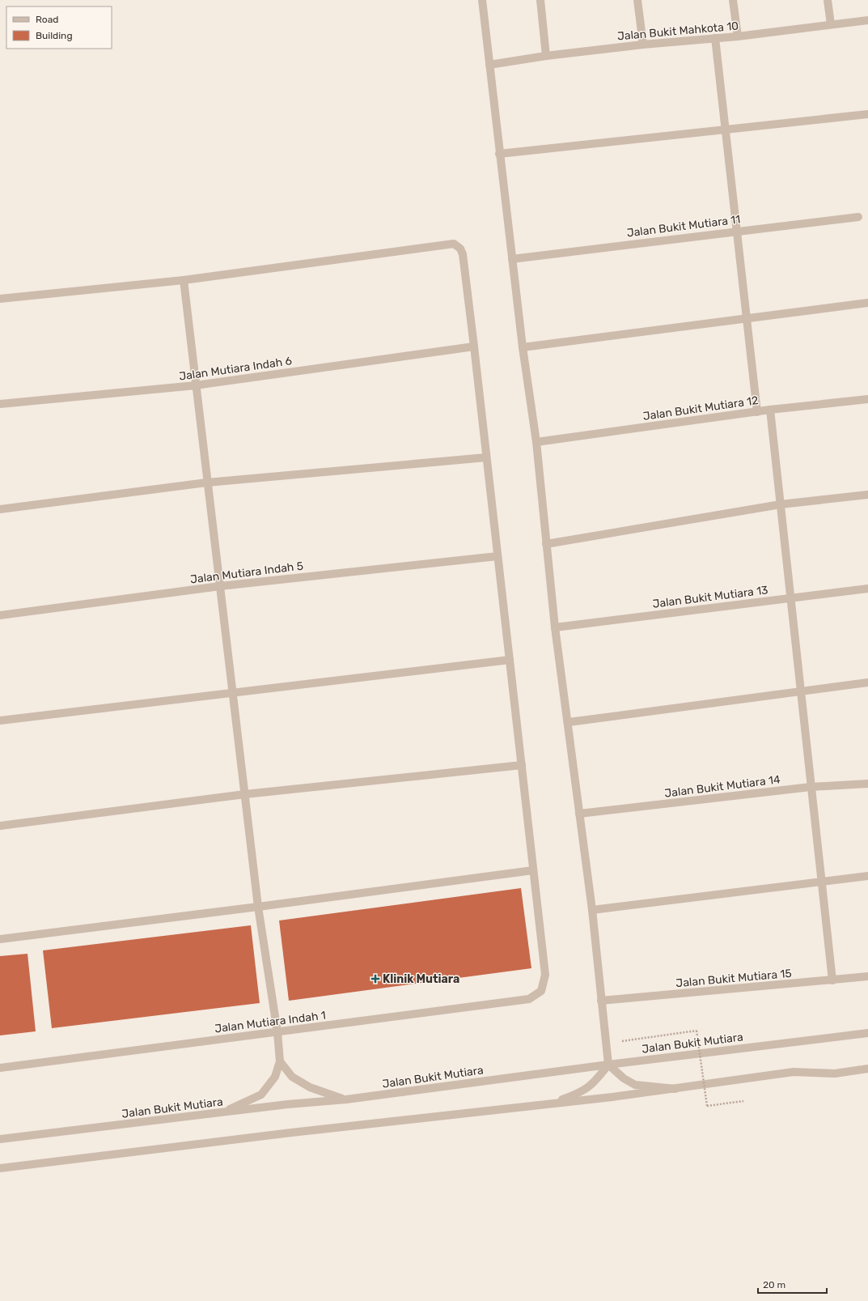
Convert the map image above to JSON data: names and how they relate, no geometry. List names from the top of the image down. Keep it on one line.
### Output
{"streets":{"street":["Jalan Bukit Mahkota 10","Jalan Bukit Mutiara 11","Jalan Mutiara Indah 6","Jalan Bukit Mutiara 12","Jalan Mutiara Indah 5","Jalan Bukit Mutiara 13","Jalan Bukit Mutiara 14","Jalan Bukit Mutiara 15","Jalan Mutiara Indah 1","Jalan Bukit Mutiara"]},"places":{"health":["Klinik Mutiara"]},"legend":["Road","Building"],"scale_bar":"20 m"}
